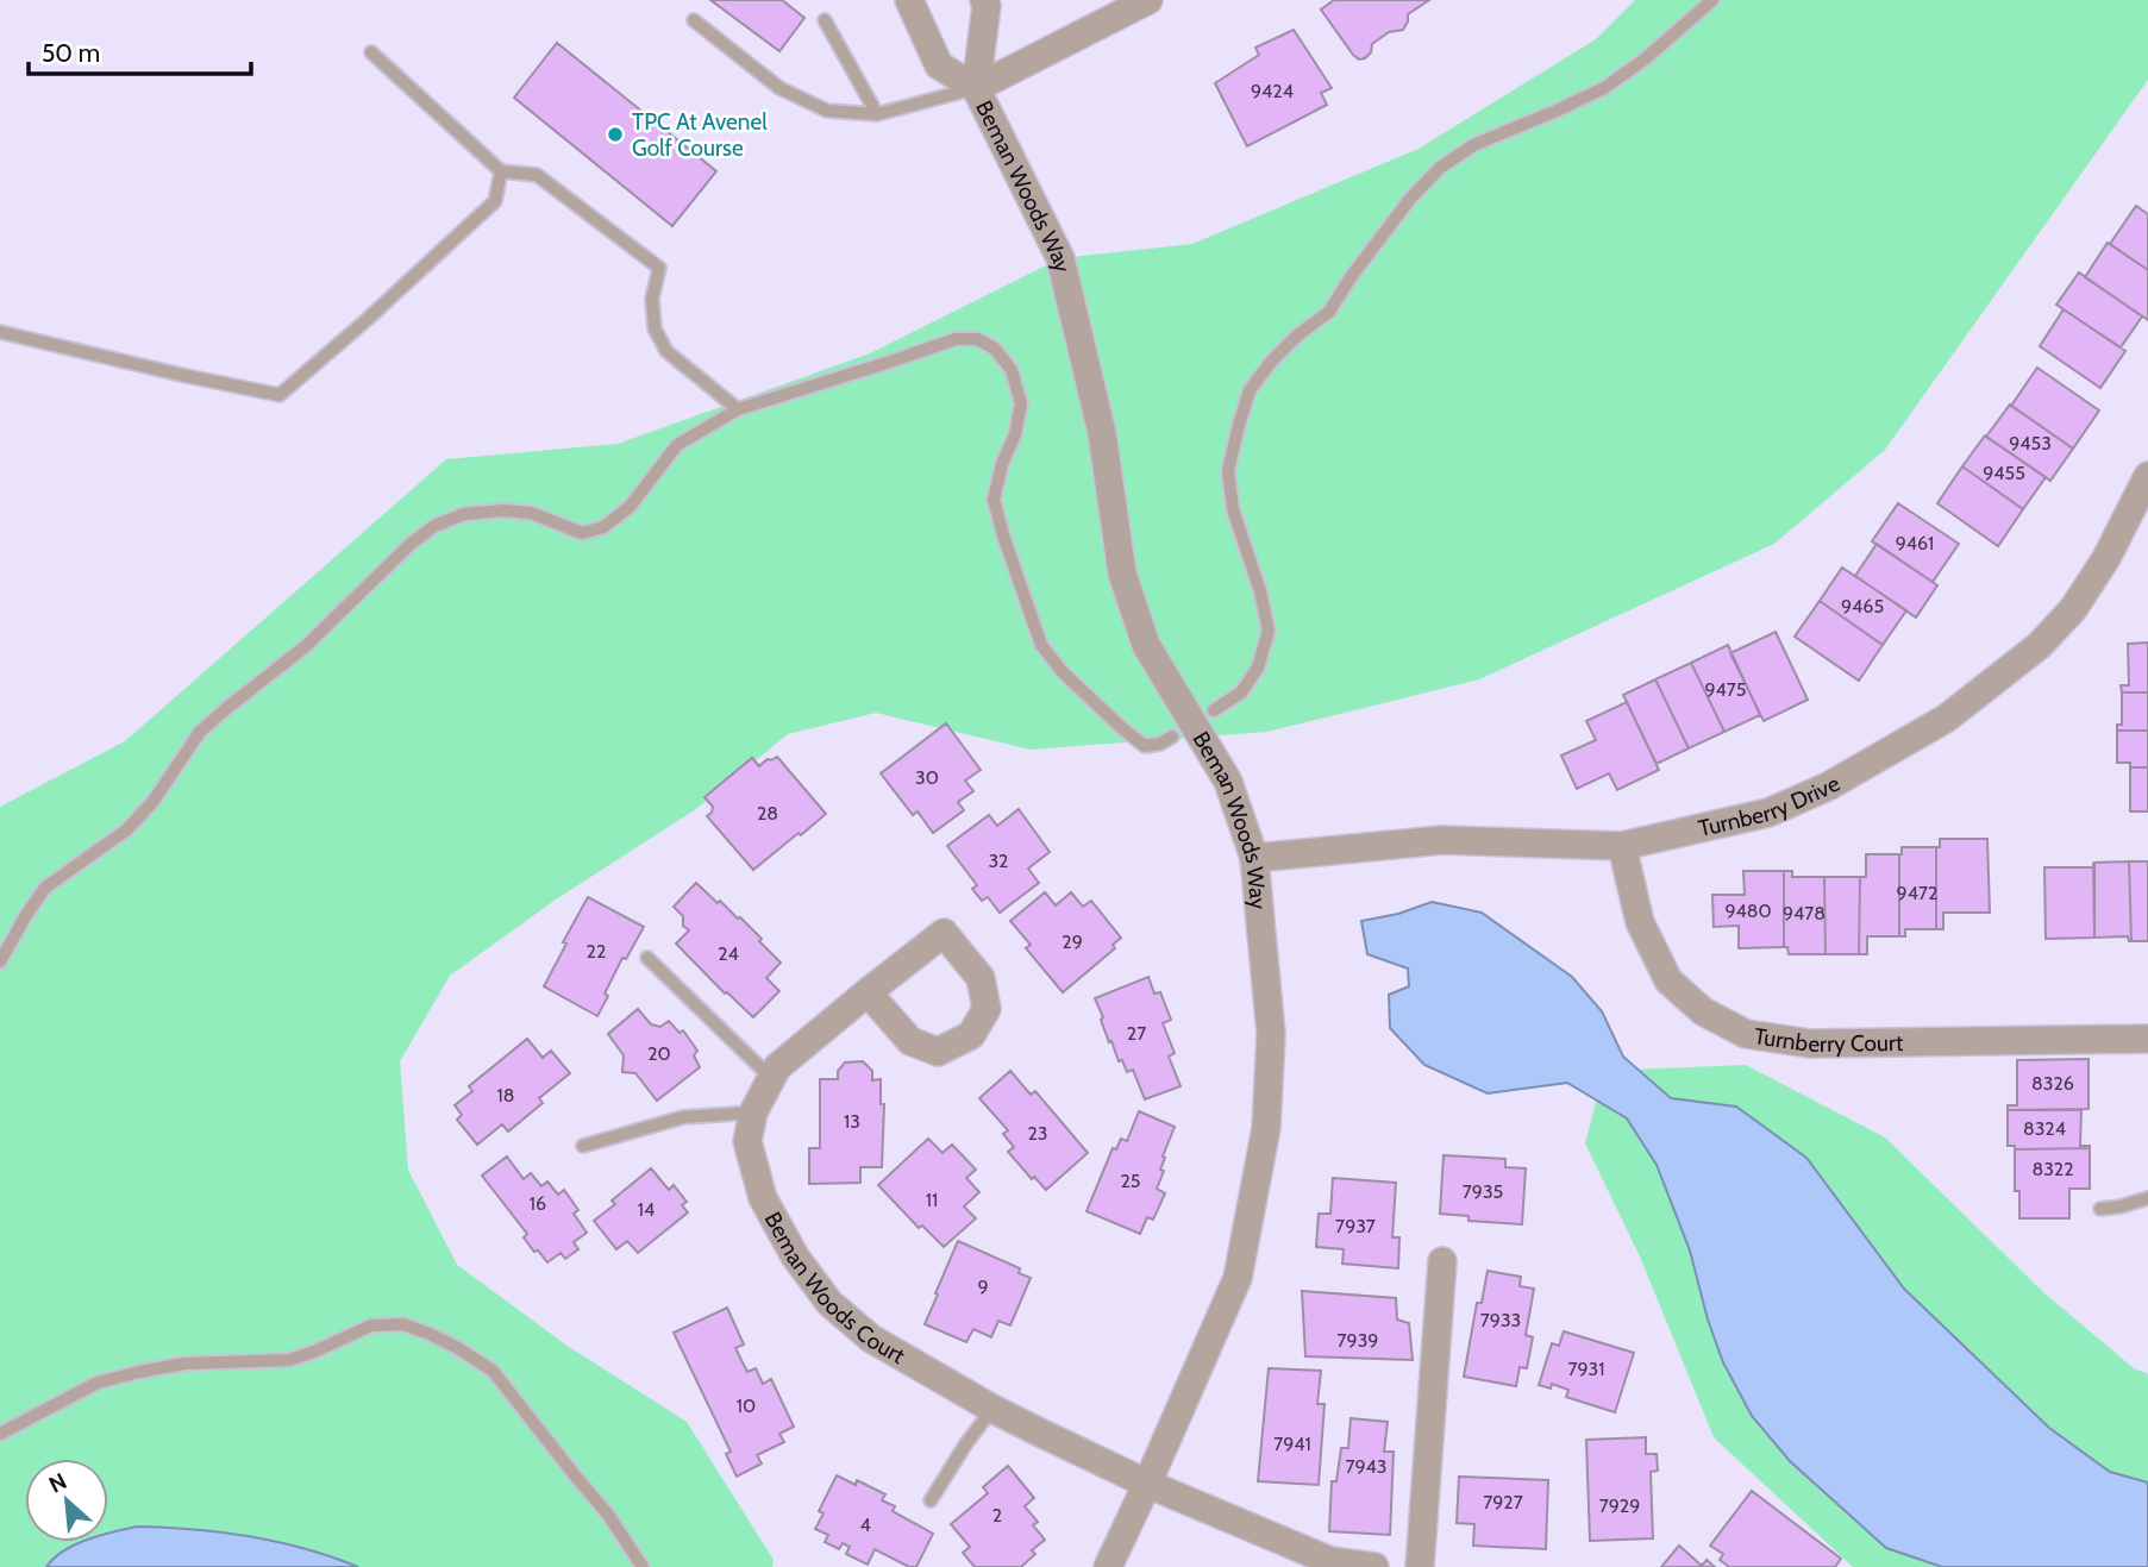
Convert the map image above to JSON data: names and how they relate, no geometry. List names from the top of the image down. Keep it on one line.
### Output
{"streets":{"street":["Beman Woods Way","Turnberry Drive","Turnberry Court","Beman Woods Court"]},"crossings":[["Beman Woods Way","Turnberry Drive"],["Beman Woods Way","Beman Woods Court"],["Turnberry Drive","Turnberry Court"]],"places":["TPC At Avenel Golf Course"],"house_numbers":["9424","9453","9455","9461","9465","9475","30","28","32","9472","9480","9478","29","22","24","27","20","8326","18","13","8324","23","8322","25","7935","11","16","14","7937","9","7933","7939","7931","10","7941","7943","7927","7929","2","4"],"scale_bar":"50 m","north":"top left"}
